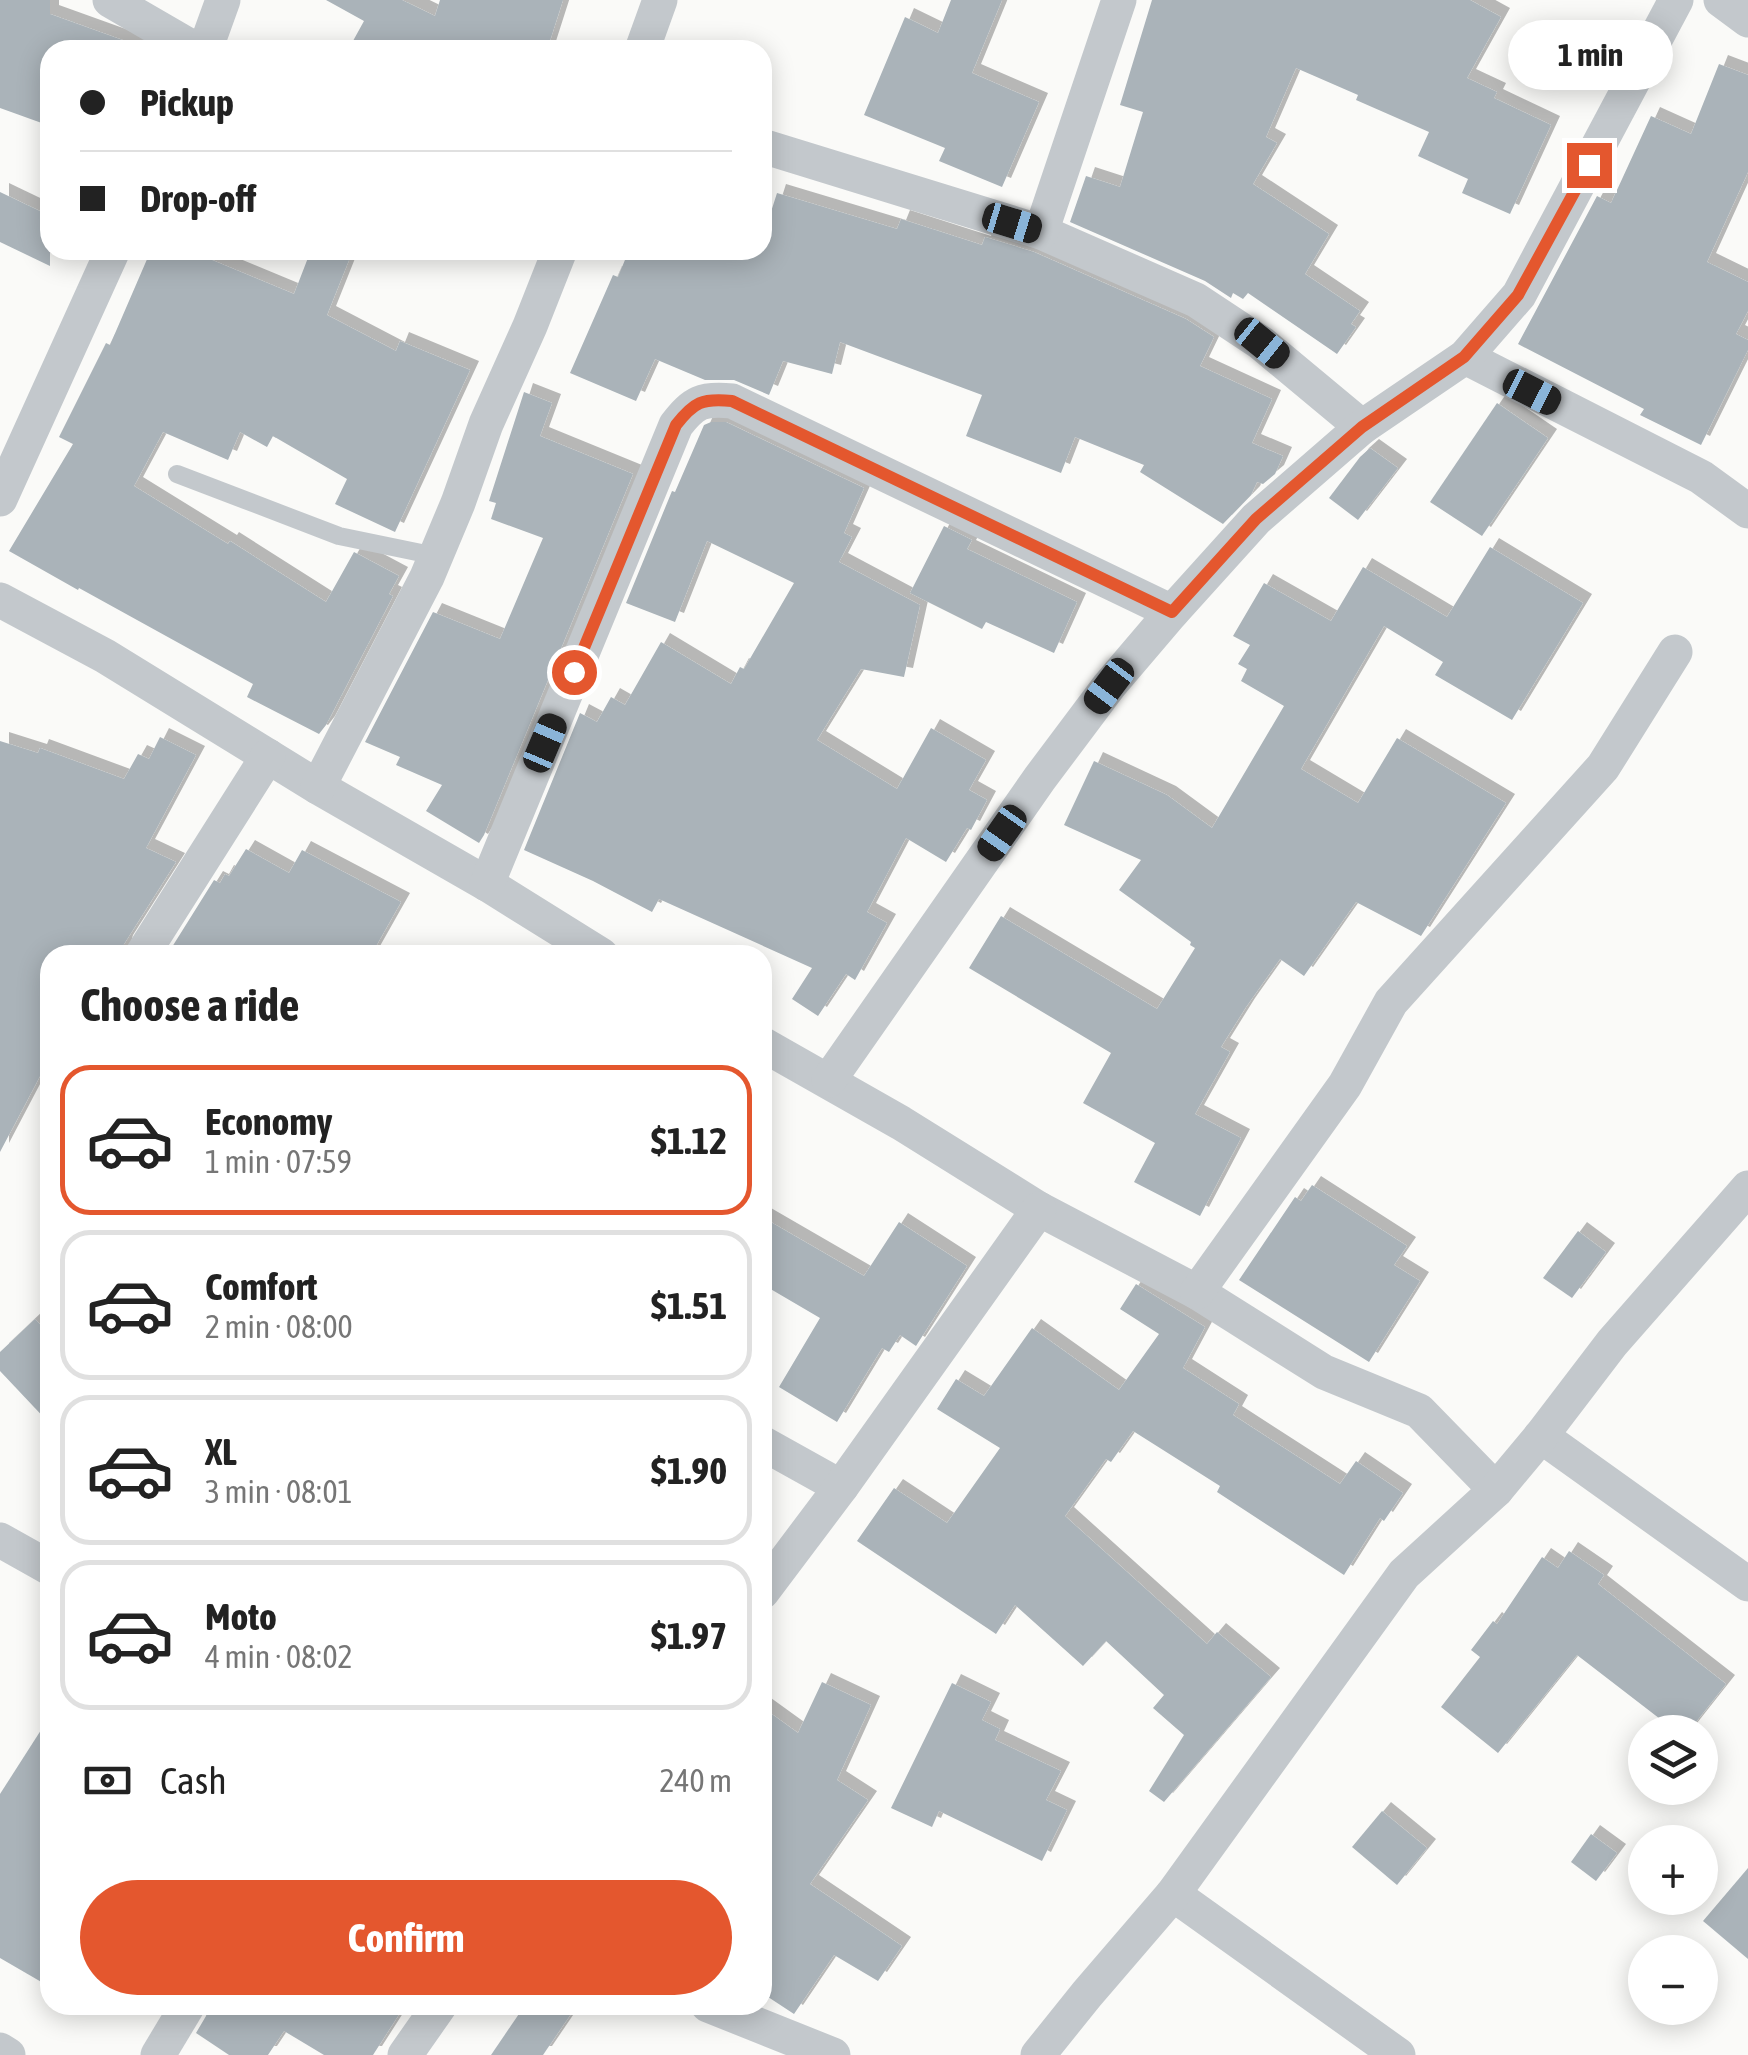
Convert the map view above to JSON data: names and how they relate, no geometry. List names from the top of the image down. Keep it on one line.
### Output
{"page":{"bubble":"1 min","banner":["Pickup","Drop-off"],"heading":"Choose a ride","list":[{"name":"Economy","note":"1 min · 07:59","value":"$1.12"},{"name":"Comfort","note":"2 min · 08:00","value":"$1.51"},{"name":"XL","note":"3 min · 08:01","value":"$1.90"},{"name":"Moto","note":"4 min · 08:02","value":"$1.97"}],"map_buttons":["+","−"],"pay":["Cash","240 m"],"buttons":"Confirm"}}
